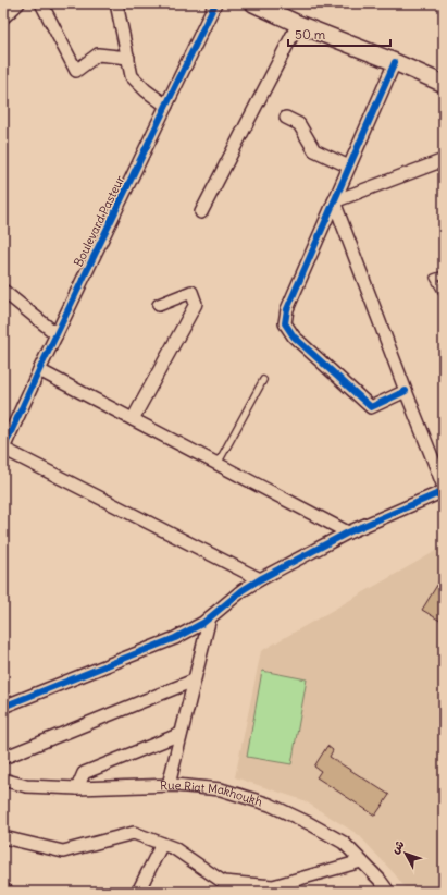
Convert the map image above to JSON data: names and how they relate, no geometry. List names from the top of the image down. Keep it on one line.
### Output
{"streets":{"street":["Boulevard Pasteur","Rue Riat Makhoukh"]},"scale_bar":"50 m","north":"top left"}
